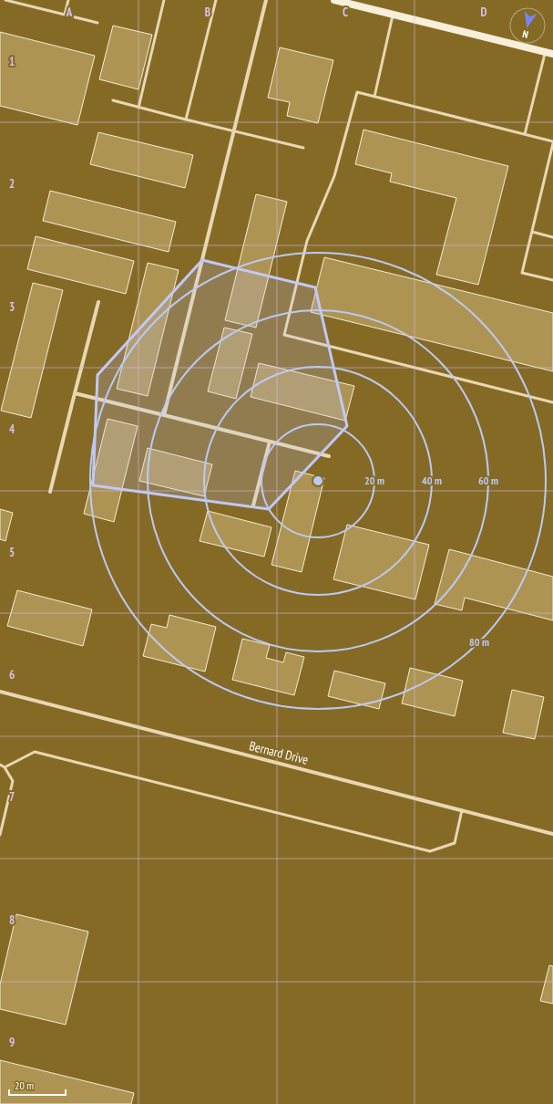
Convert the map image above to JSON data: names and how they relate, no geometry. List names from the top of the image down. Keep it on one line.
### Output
{"streets":{"street":["Bernard Drive"]},"scale_bar":"20 m","north":"bottom","grid":{"columns":["A","B","C","D"],"rows":["1","2","3","4","5","6","7","8","9"]},"rings":["20 m","40 m","60 m","80 m"]}
